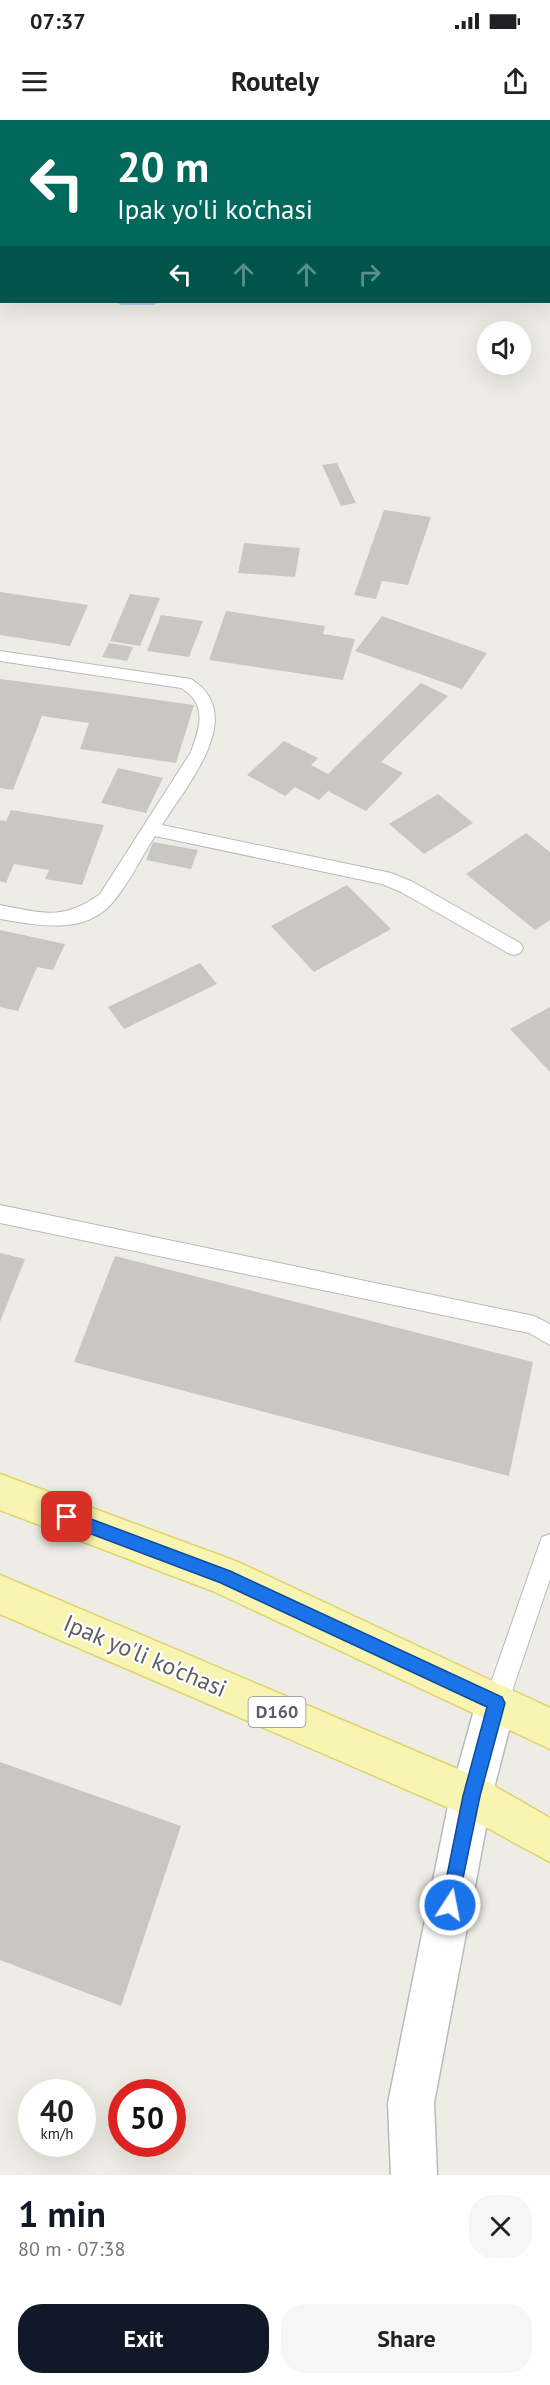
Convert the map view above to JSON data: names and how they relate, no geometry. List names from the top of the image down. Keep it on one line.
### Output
{"streets":{"main road":["Ipak yo'li ko'chasi","D160"]},"page":{"status":"07:37","header":"Routely","turn":["20 m","Ipak yo'li ko'chasi"],"speed":"40 km/h","limit":"50","heading":["1 min","80 m · 07:38"],"buttons":["Exit","Share"]}}
